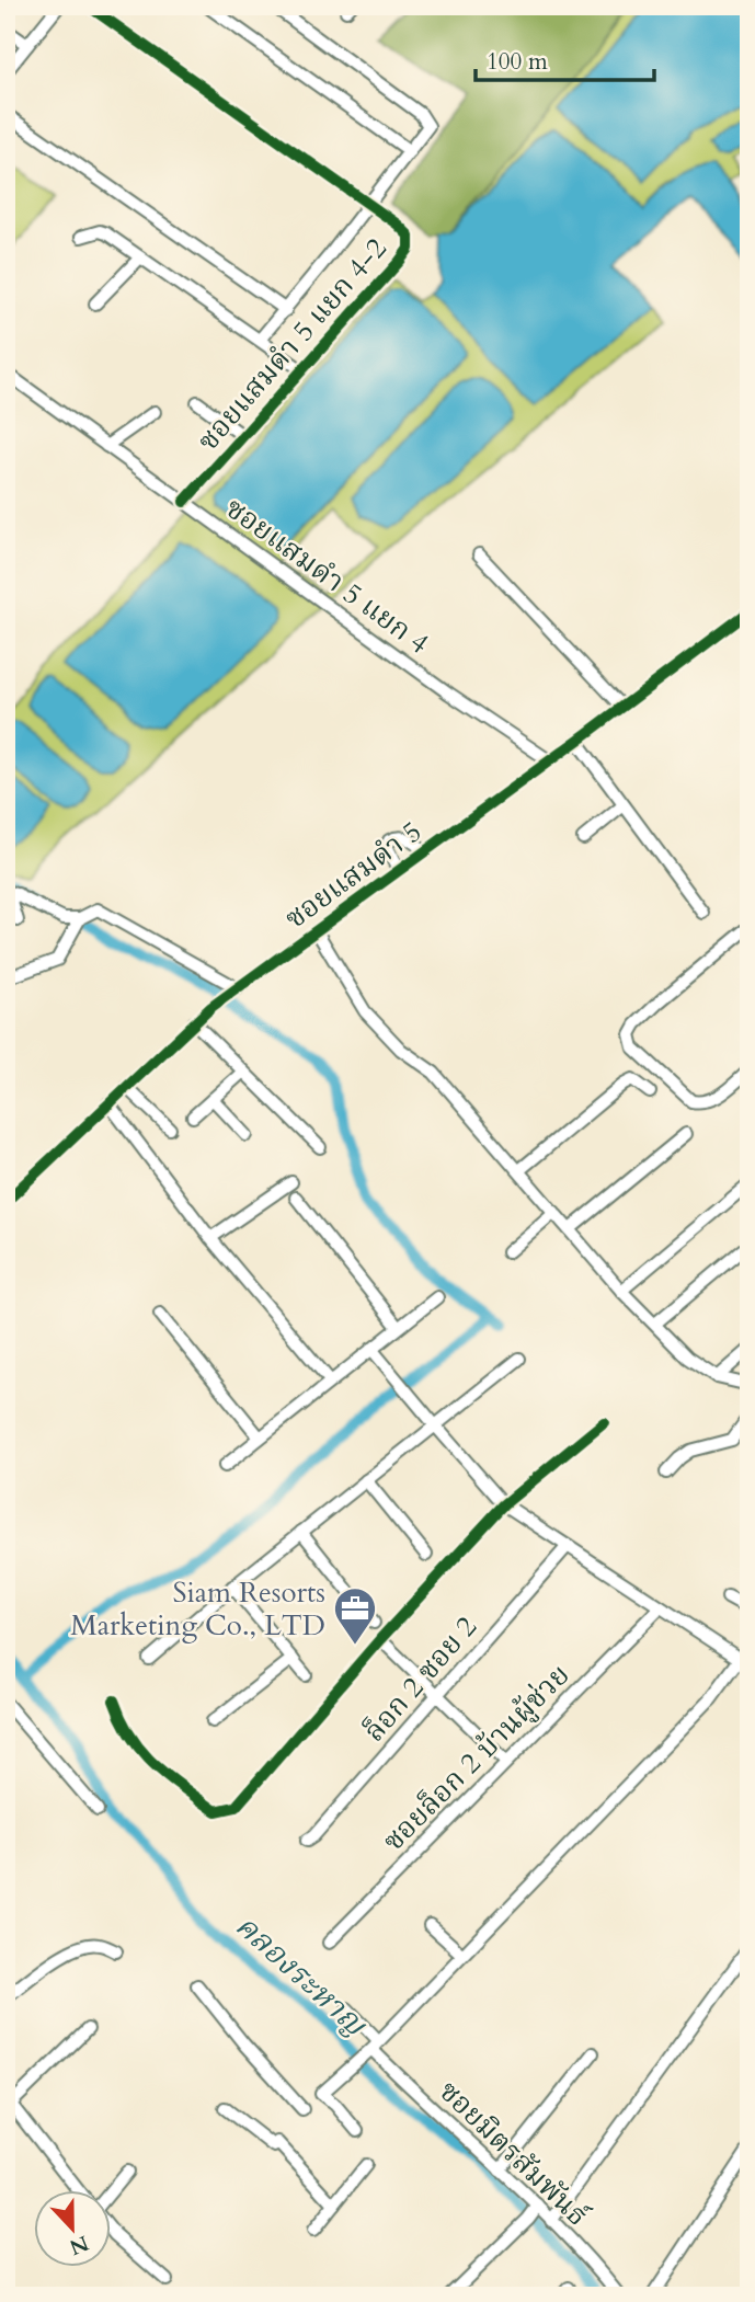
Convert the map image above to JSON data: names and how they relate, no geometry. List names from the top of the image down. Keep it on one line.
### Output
{"streets":{"street":["ซอยแสมดำ 5 แยก 4-2","ซอยแสมดำ 5 แยก 4","ซอยแสมดำ 5","ล็อก 2 ซอย 2","ซอยล็อก 2 บ้านผู้ช่วย","ซอยมิตรสัมพันธ์"]},"crossings":[["ซอยแสมดำ 5 แยก 4-2","ซอยแสมดำ 5 แยก 4"],["ซอยแสมดำ 5 แยก 4","ซอยแสมดำ 5"]],"water":["คลองระหาญ"],"places":{"office":["Siam Resorts Marketing Co., LTD"]},"scale_bar":"100 m","north":"bottom"}
